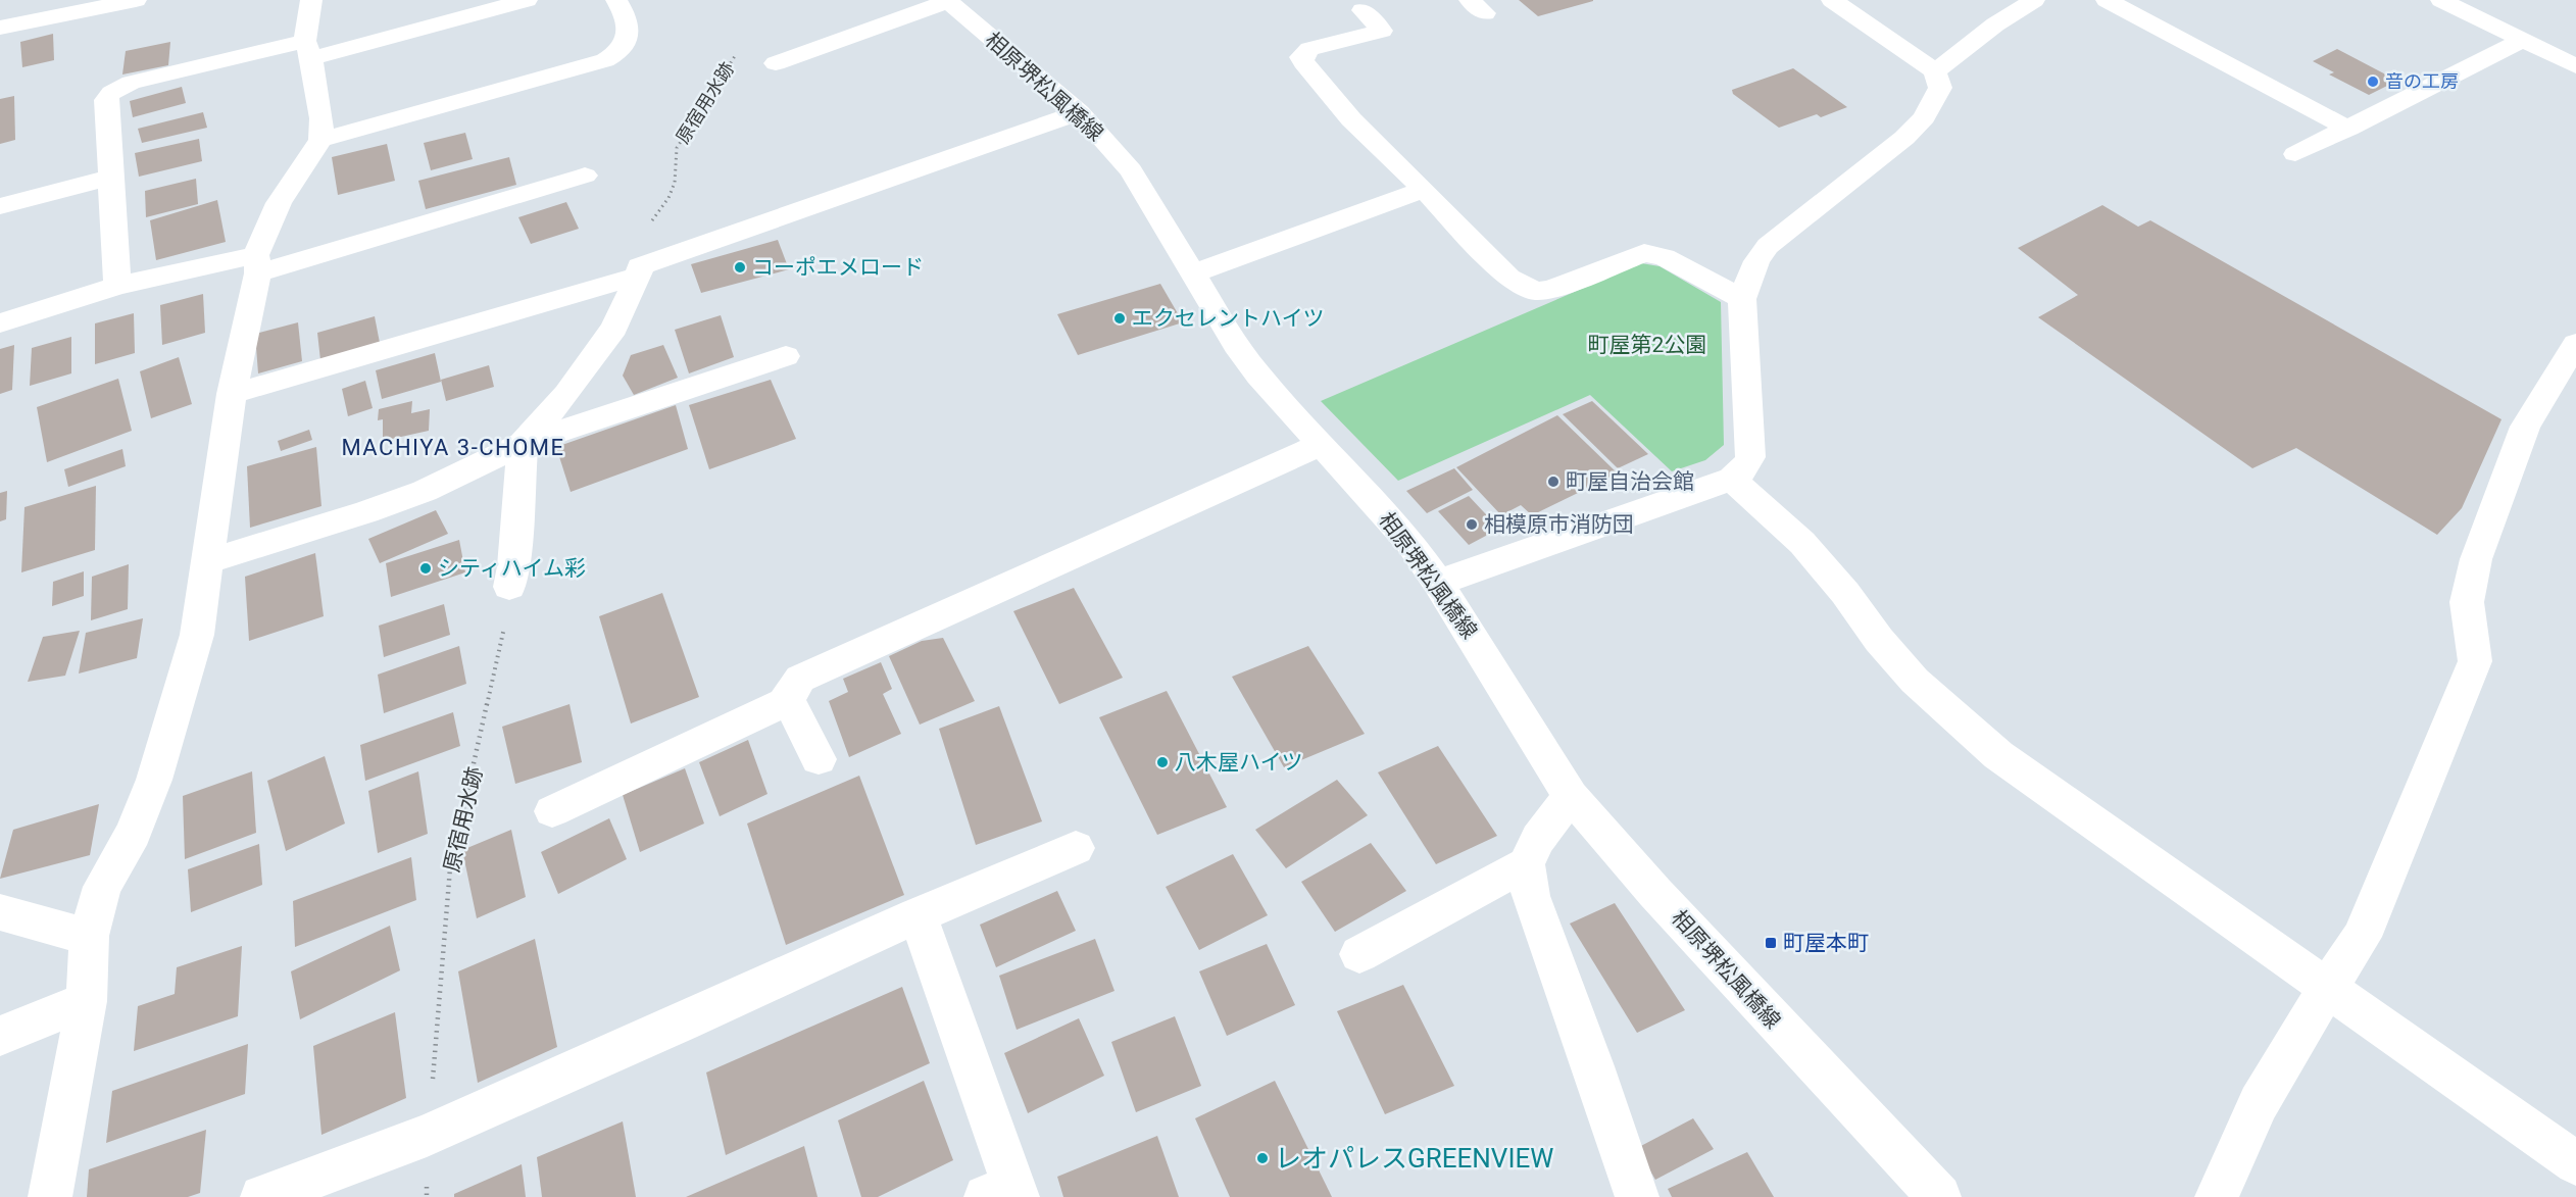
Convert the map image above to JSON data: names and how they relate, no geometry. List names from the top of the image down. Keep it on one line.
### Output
{"streets":{"street":["相原堺松風橋線"],"path":["原宿用水跡"]},"districts":["MACHIYA 3-CHOME"],"parks":["町屋第2公園"],"places":{"other":["音の工房","コーポエメロード","エクセレントハイツ","町屋自治会館","相模原市消防団","シティハイム彩","八木屋ハイツ","レオパレスGREENVIEW"],"transit":["町屋本町"]}}
